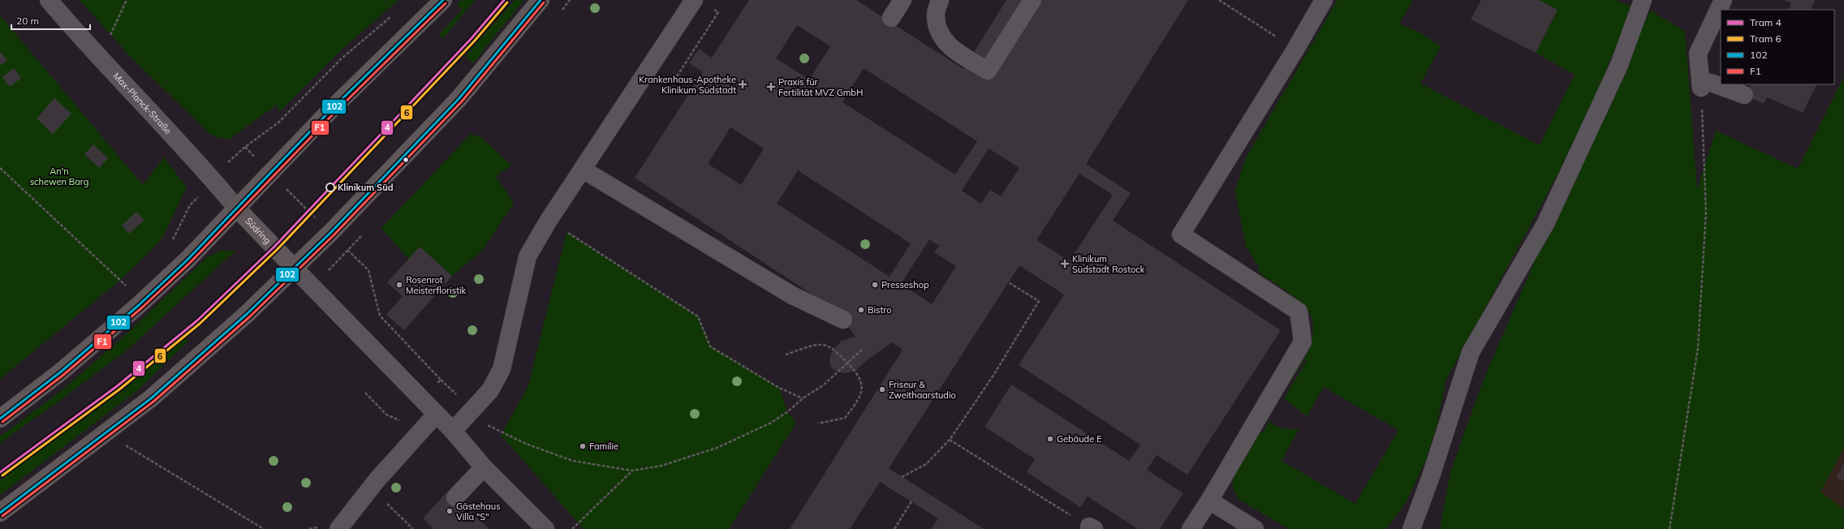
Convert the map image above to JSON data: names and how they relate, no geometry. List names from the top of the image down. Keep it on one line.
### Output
{"streets":{"main road":["Südring"],"street":["Max-Planck-Straße"]},"crossings":[["Max-Planck-Straße","Südring"]],"parks":["An'n schewen Barg"],"places":{"health":["Krankenhaus-Apotheke Klinikum Südstadt","Praxis für Fertilität MVZ GmbH","Klinikum Südstadt Rostock"],"other":["Klinikum Süd","Rosenrot Meisterfloristik","Presseshop","Bistro","Friseur & Zweithaarstudio","Gebäude E","Familie","Gästehaus Villa \"S\""]},"lines":["tram line 4","transit line 102","tram line 6","transit line F1"],"legend":["Tram 4","Tram 6","102","F1"],"scale_bar":"20 m"}
